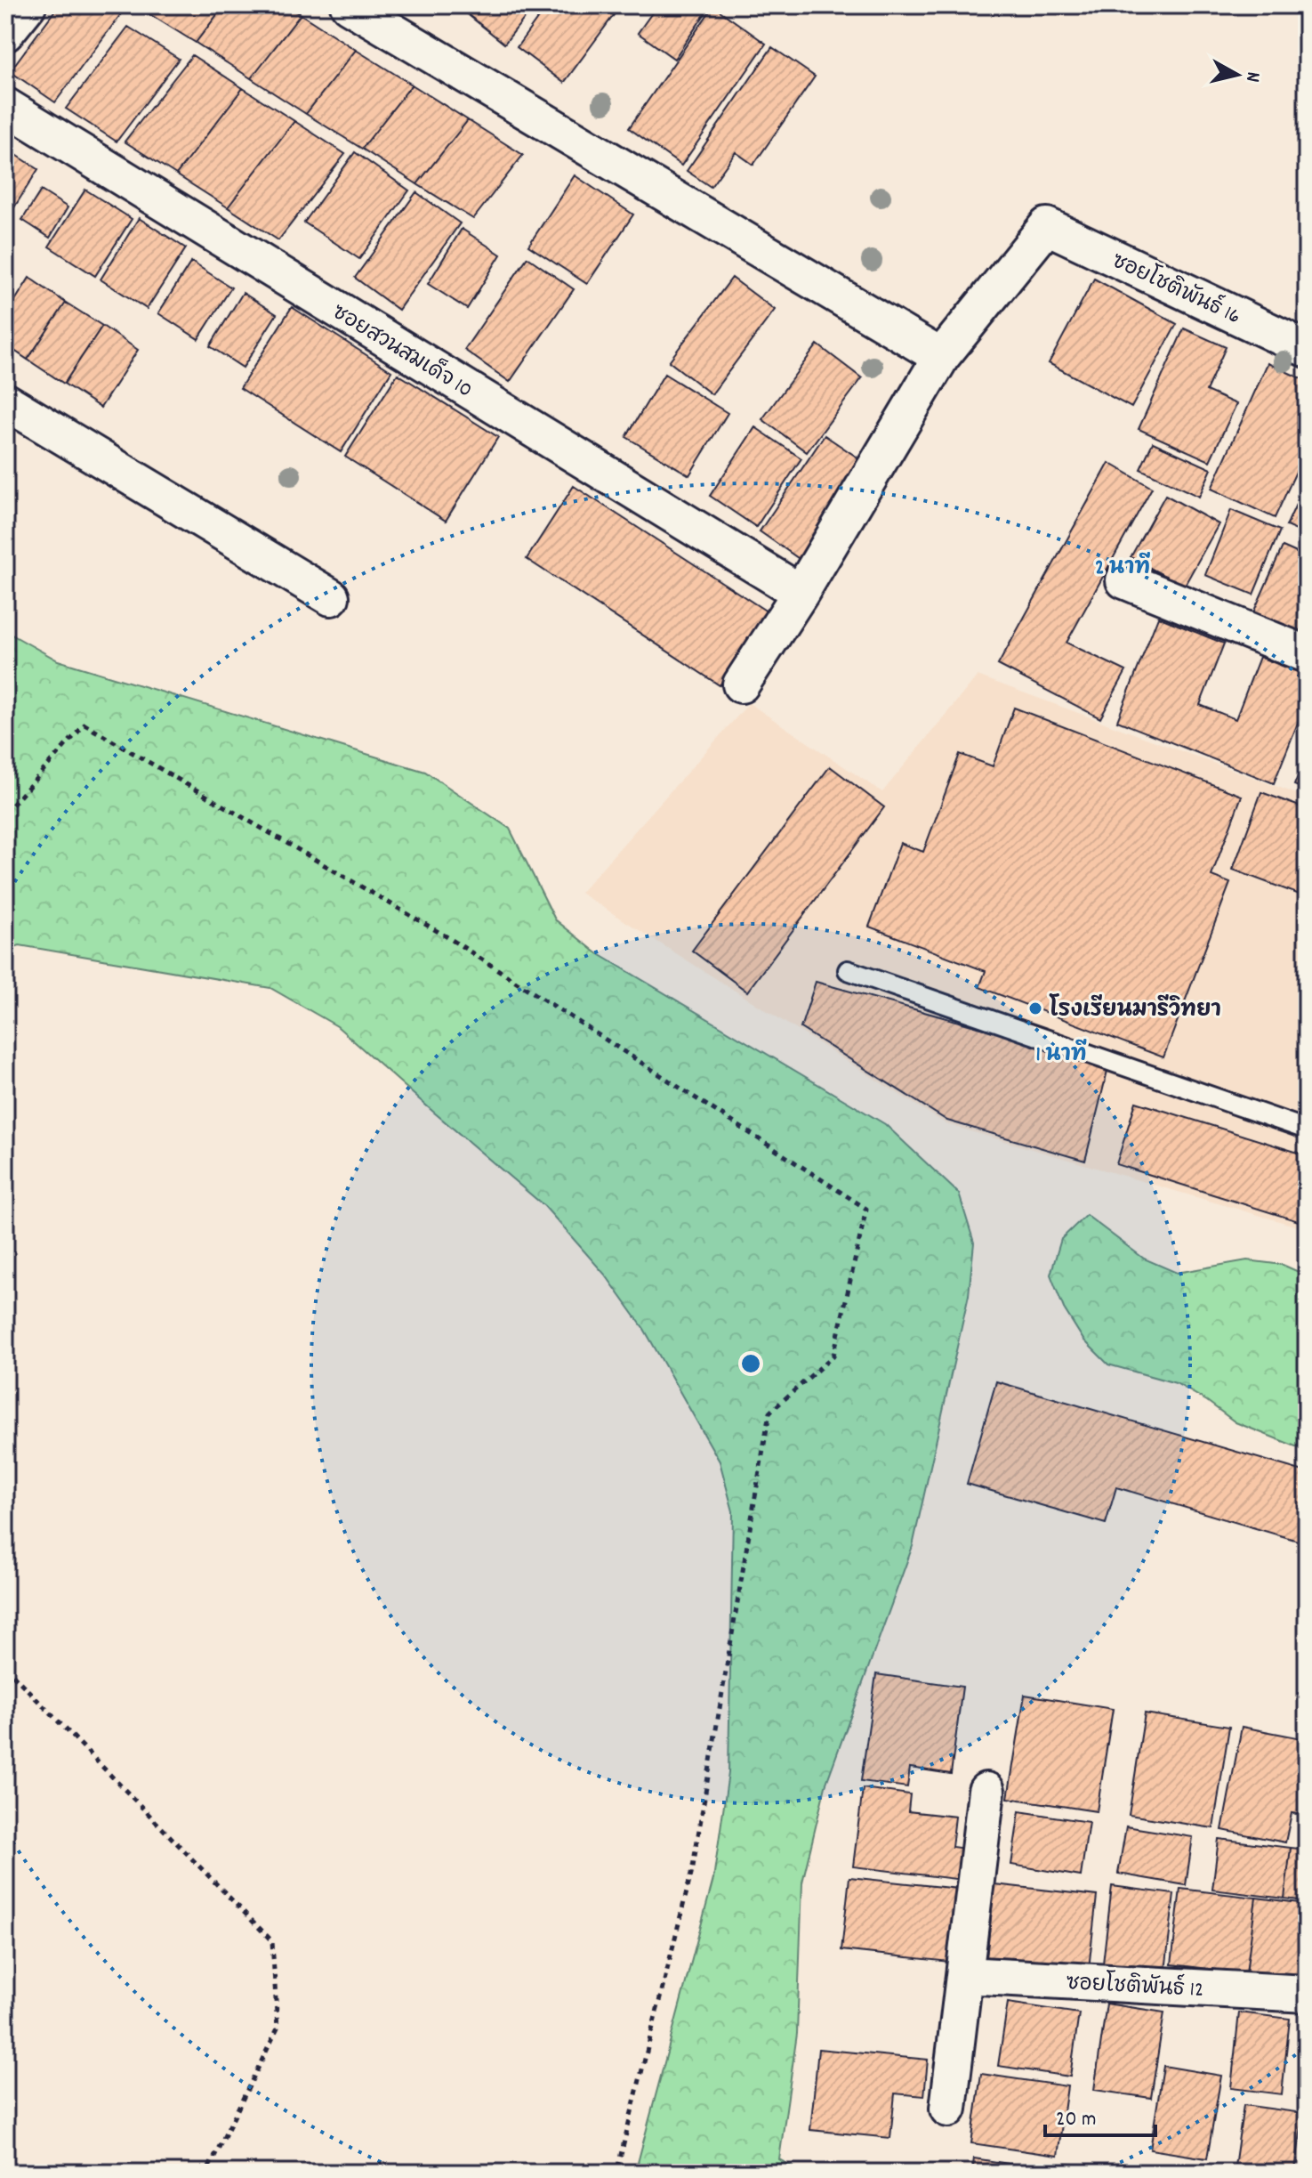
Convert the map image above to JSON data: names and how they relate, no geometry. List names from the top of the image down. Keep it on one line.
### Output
{"streets":{"street":["ซอยโชติพันธ์ 16","ซอยสวนสมเด็จ 10","ซอยโชติพันธ์ 12"]},"places":["โรงเรียนมารีวิทยา"],"scale_bar":"20 m","north":"right","rings":["2 นาที","1 นาที"]}
